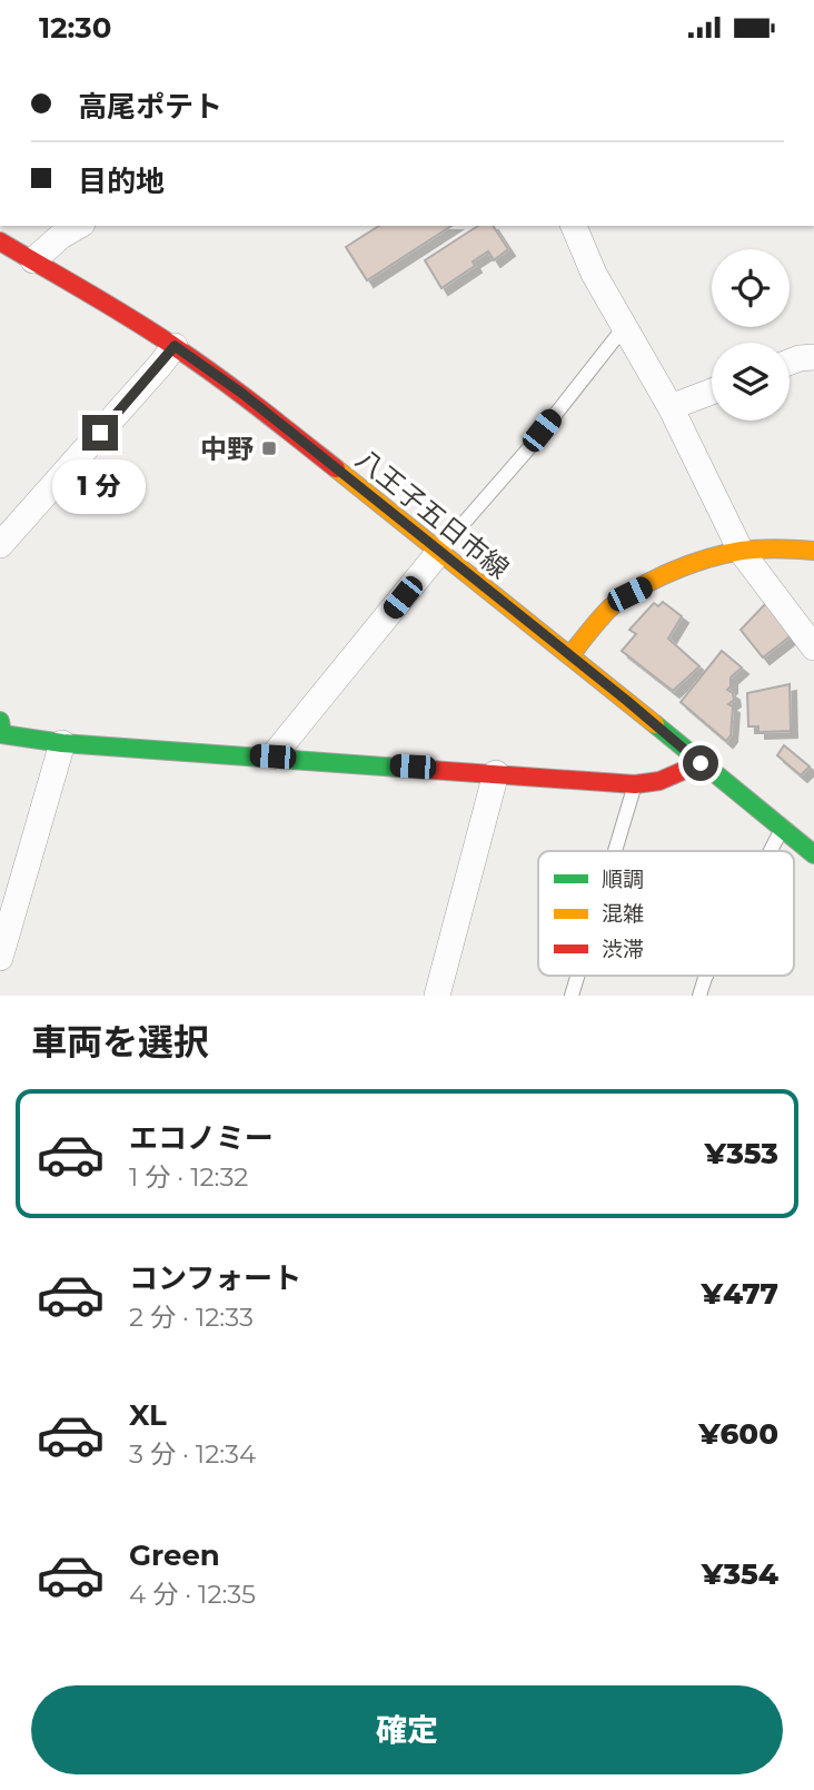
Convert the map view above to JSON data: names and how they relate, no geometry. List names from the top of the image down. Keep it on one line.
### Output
{"streets":{"main road":["八王子五日市線"]},"places":{"transit":["中野"]},"legend":["順調","混雑","渋滞"],"page":{"status":"12:30","banner":["高尾ポテト","目的地"],"bubble":"1 分","heading":"車両を選択","list":[{"name":"エコノミー","note":"1 分 · 12:32","value":"¥353"},{"name":"コンフォート","note":"2 分 · 12:33","value":"¥477"},{"name":"XL","note":"3 分 · 12:34","value":"¥600"},{"name":"Green","note":"4 分 · 12:35","value":"¥354"}],"buttons":"確定"}}
